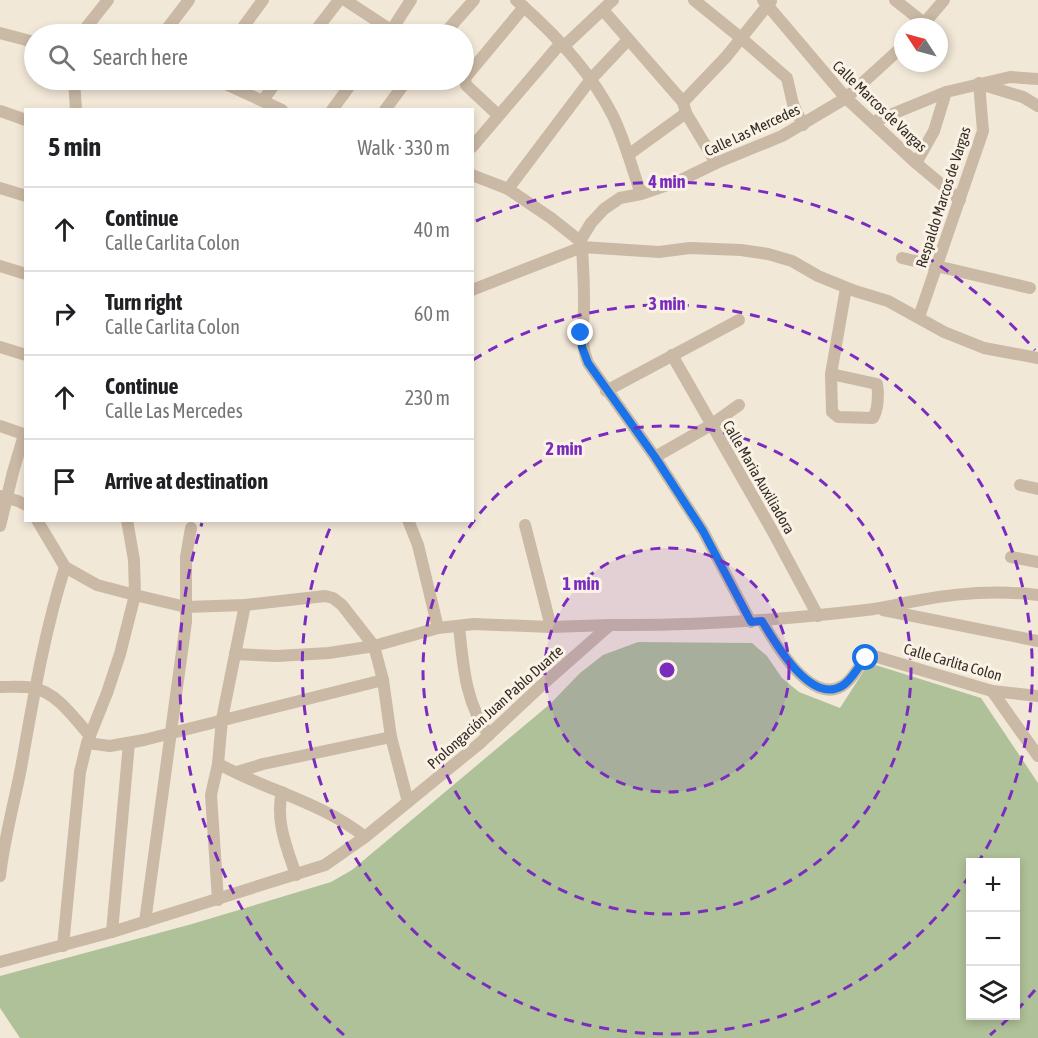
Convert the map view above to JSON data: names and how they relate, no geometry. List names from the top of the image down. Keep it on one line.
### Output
{"streets":{"street":["Calle Marcos de Vargas","Calle Las Mercedes","Respaldo Marcos de Vargas","Calle Maria Auxiliadora","Calle Carlita Colon","Prolongación Juan Pablo Duarte"]},"crossings":[["Calle Marcos de Vargas","Calle Las Mercedes"],["Calle Marcos de Vargas","Respaldo Marcos de Vargas"]],"north":"top left","page":{"search":"Search here","heading":["5 min","Walk · 330 m"],"list":[["Continue","Calle Carlita Colon","40 m"],["Turn right","Calle Carlita Colon","60 m"],["Continue","Calle Las Mercedes","230 m"],"Arrive at destination"],"map_buttons":["+","−"]},"rings":["4 min","3 min","2 min","1 min"]}
